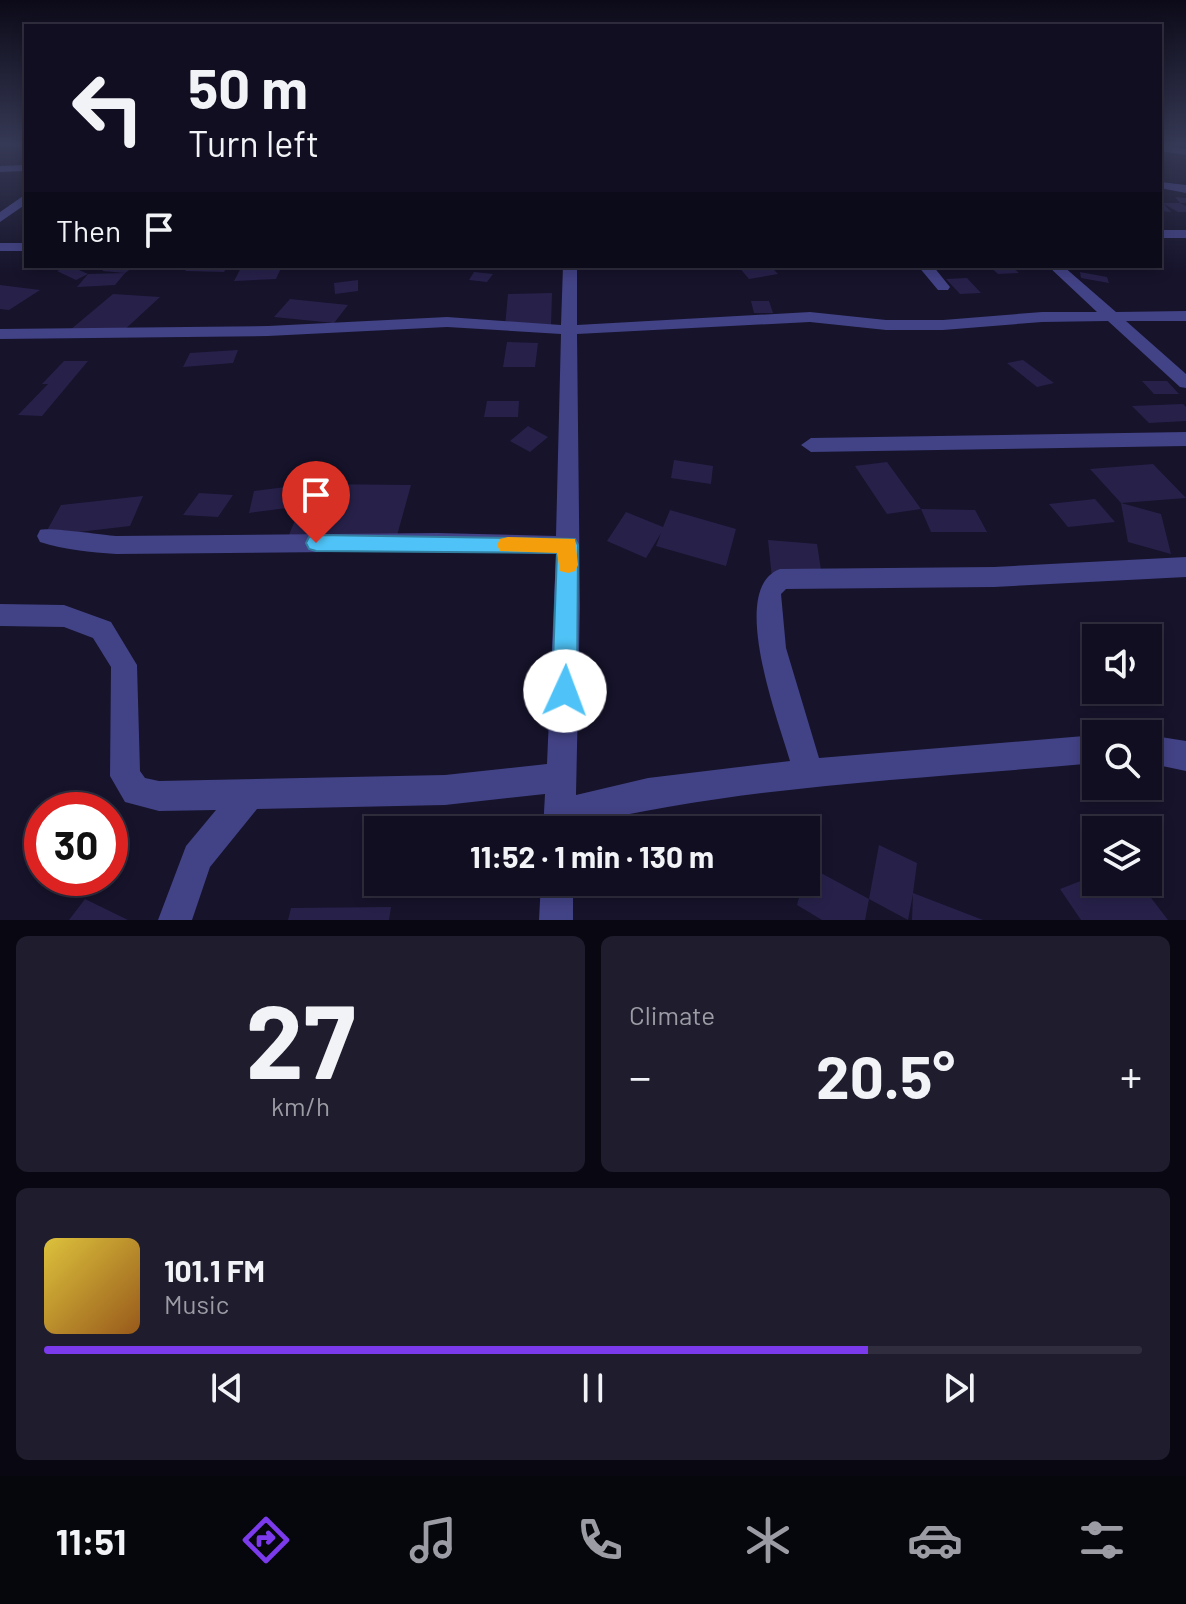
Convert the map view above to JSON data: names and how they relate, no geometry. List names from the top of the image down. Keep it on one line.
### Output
{"page":{"turn":["50 m","Turn left"],"then":"Then","limit":"30","trip":"11:52 · 1 min · 130 m","tile":[["27","km/h"],"Climate"],"heat":["−","20.5°","+"],"song":["101.1 FM","Music"],"tabs":"11:51"}}
